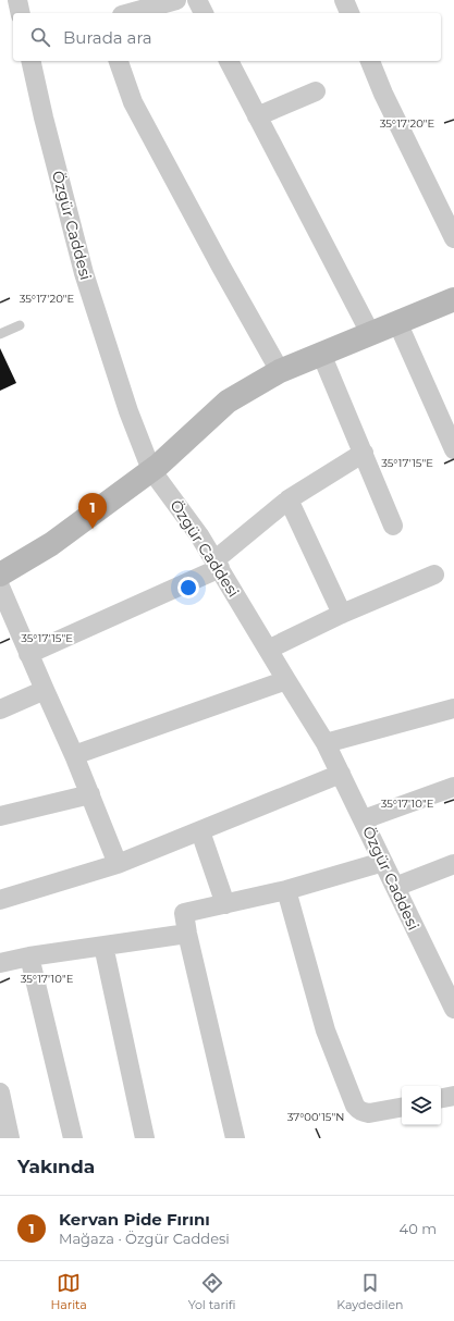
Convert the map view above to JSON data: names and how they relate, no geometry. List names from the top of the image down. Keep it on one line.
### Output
{"streets":{"street":["Özgür Caddesi"]},"page":{"search":"Burada ara","pins":"1","heading":"Yakında","list":[{"mark":"1","name":"Kervan Pide Fırını","note":"Mağaza · Özgür Caddesi","value":"40 m"}],"nav":["Harita","Yol tarifi","Kaydedilen"]},"coordinates":["35°17'20\"E","35°17'15\"E","35°17'10\"E","37°00'15\"N"]}
